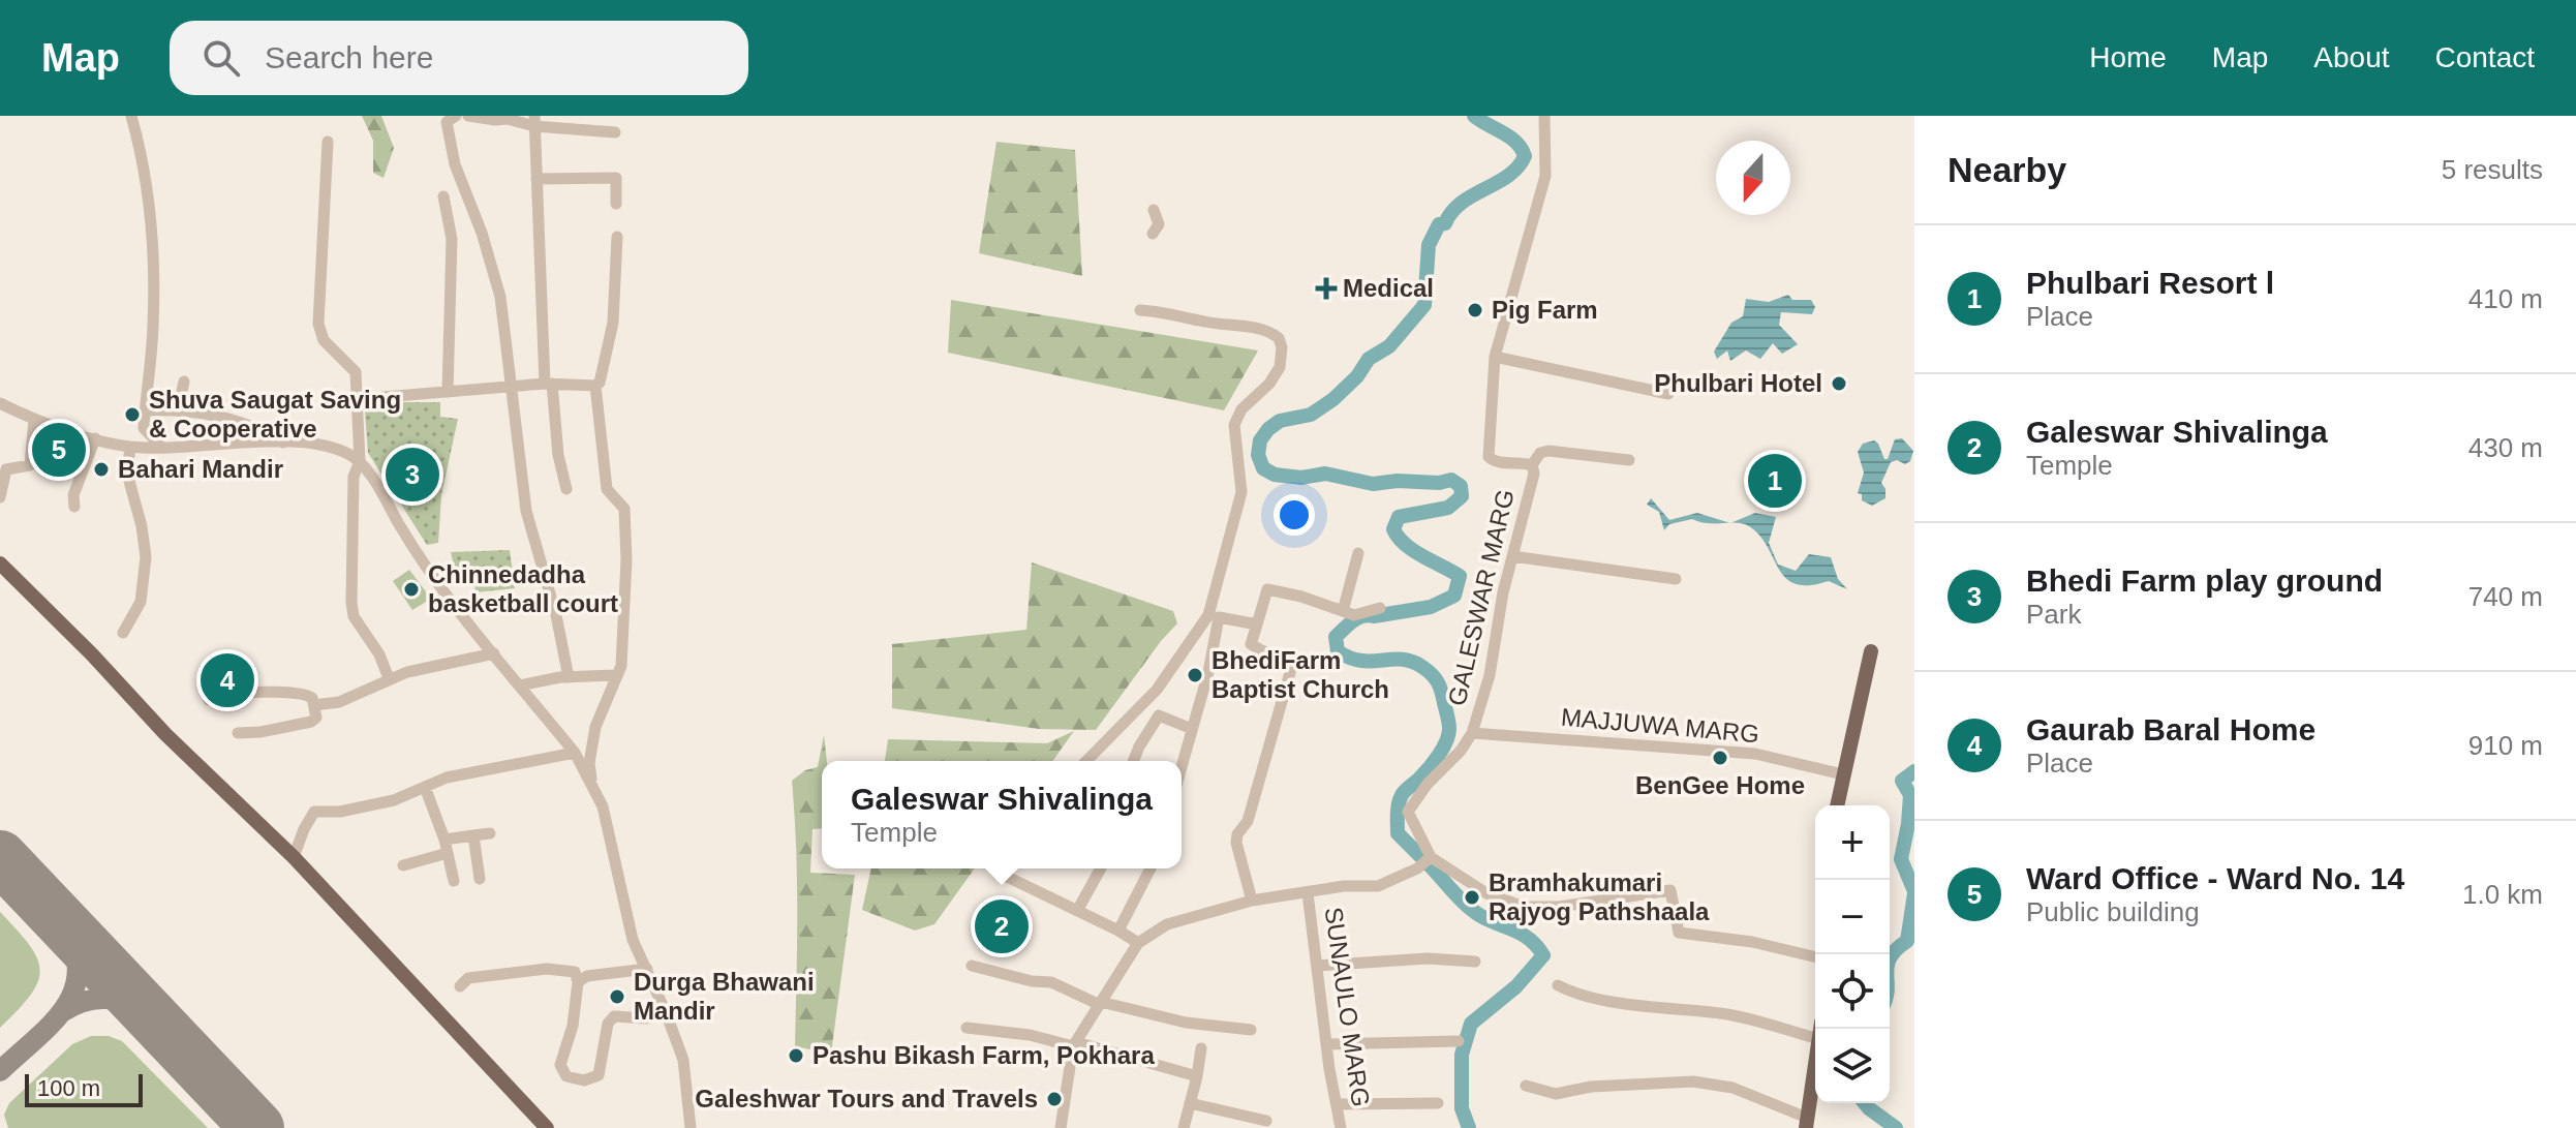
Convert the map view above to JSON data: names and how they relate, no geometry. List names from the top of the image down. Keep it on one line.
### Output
{"streets":{"street":["GALESWAR MARG","MAJJUWA MARG","SUNAULO MARG"]},"crossings":[["GALESWAR MARG","MAJJUWA MARG"]],"places":{"health":["Medical"],"other":["Pig Farm","Phulbari Hotel","Shuva Saugat Saving & Cooperative","Bahari Mandir","Chinnedadha basketball court","BhediFarm Baptist Church","BenGee Home","Bramhakumari Rajyog Pathshaala","Durga Bhawani Mandir","Pashu Bikash Farm, Pokhara","Galeshwar Tours and Travels"]},"scale_bar":"100 m","north":"bottom","page":{"header":"Map","search":"Search here","nav":["Home","Map","About","Contact"],"heading":["Nearby","5 results"],"list":[{"mark":"1","name":"Phulbari Resort l","note":"Place","value":"410 m"},{"mark":"2","name":"Galeswar Shivalinga","note":"Temple","value":"430 m"},{"mark":"3","name":"Bhedi Farm play ground","note":"Park","value":"740 m"},{"mark":"4","name":"Gaurab Baral Home","note":"Place","value":"910 m"},{"mark":"5","name":"Ward Office - Ward No. 14","note":"Public building","value":"1.0 km"}],"pins":["5","3","1","4","2"],"popup":["Galeswar Shivalinga","Temple"],"map_buttons":["+","−"],"scale":"100 m"}}
